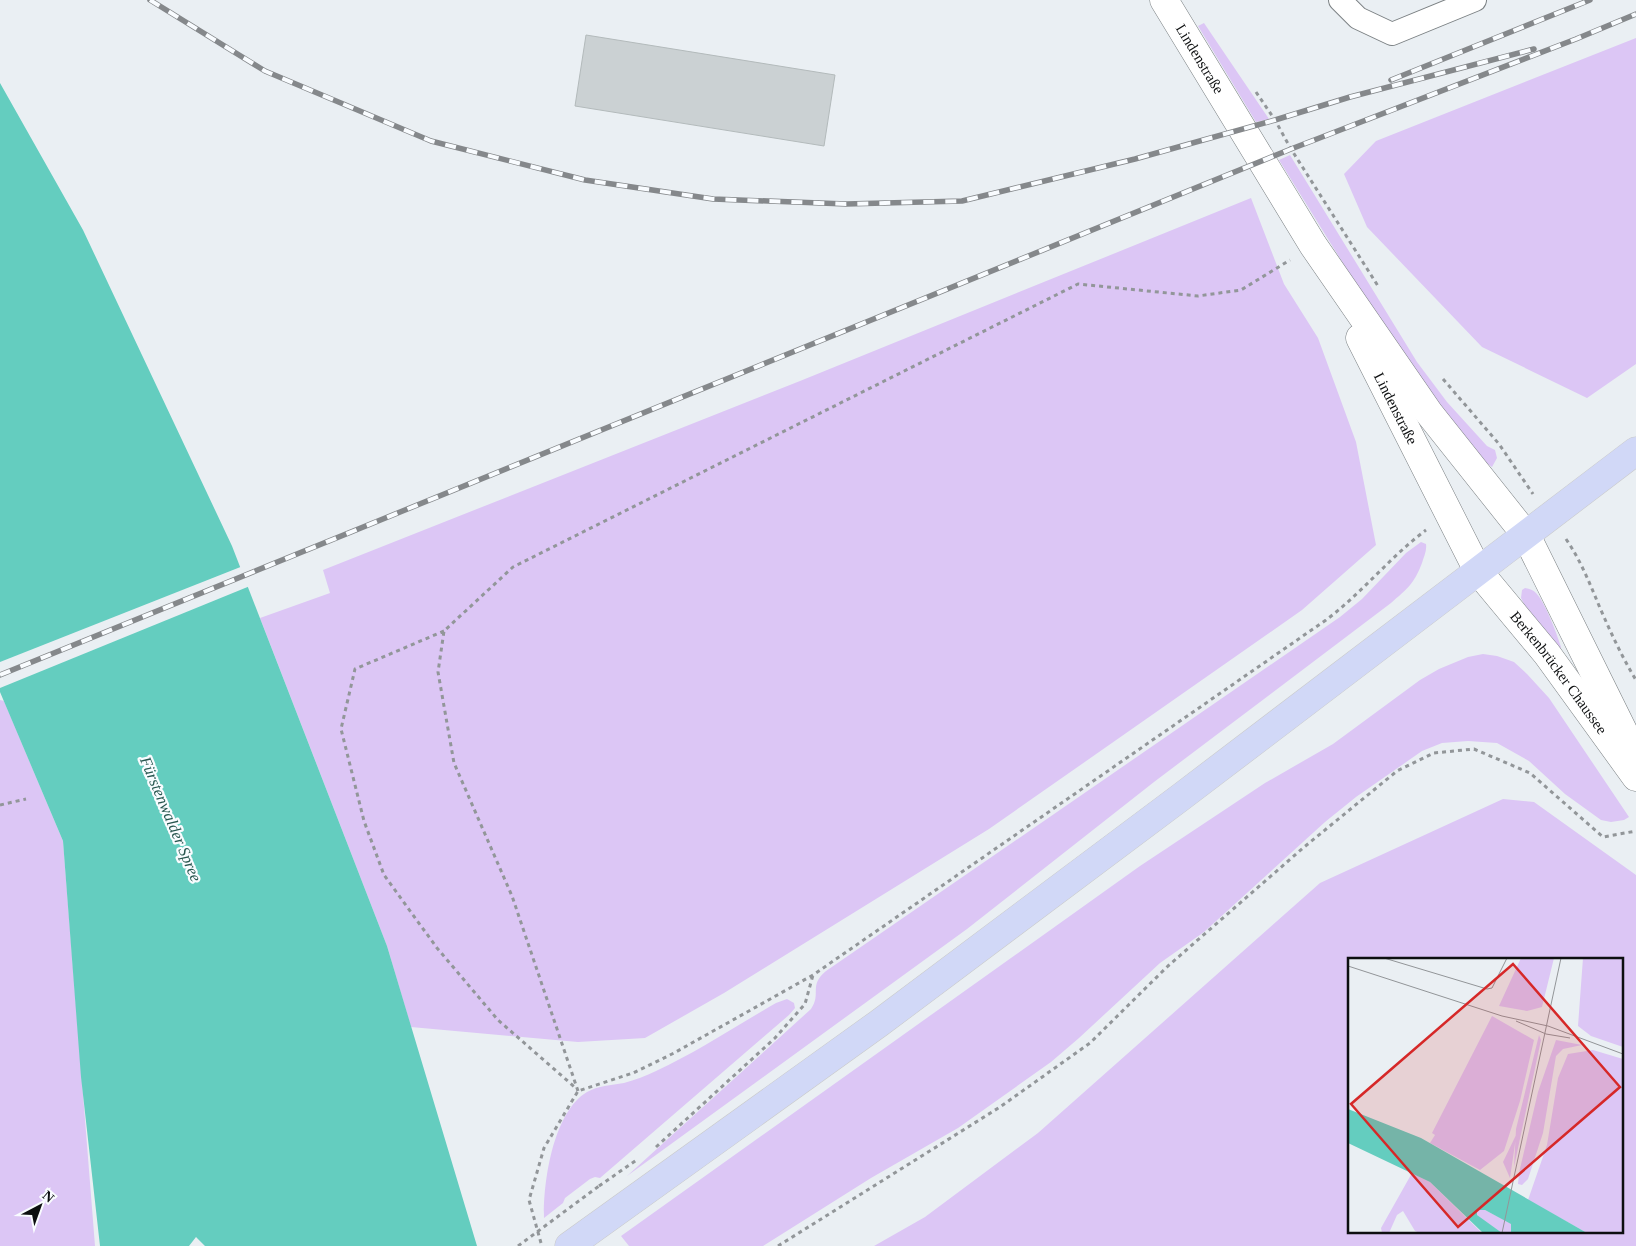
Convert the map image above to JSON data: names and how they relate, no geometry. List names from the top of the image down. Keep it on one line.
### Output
{"streets":{"street":["Lindenstraße","Berkenbrücker Chaussee"]},"crossings":[["Lindenstraße","Berkenbrücker Chaussee"]],"water":["Fürstenwalder Spree"],"north":"top right"}
